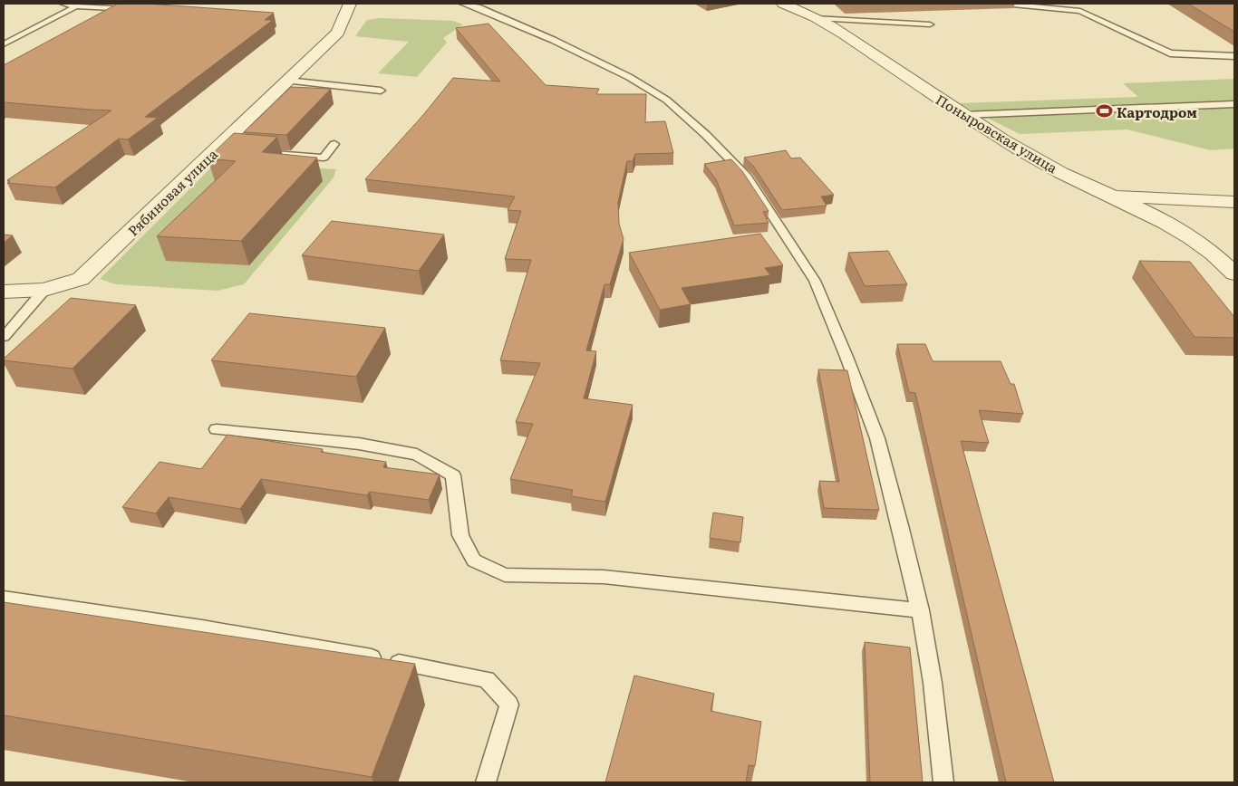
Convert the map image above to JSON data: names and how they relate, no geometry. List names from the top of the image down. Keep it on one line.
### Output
{"streets":{"street":["Поныровская улица","Рябиновая улица"]},"places":{"sports":["Картодром"]}}
